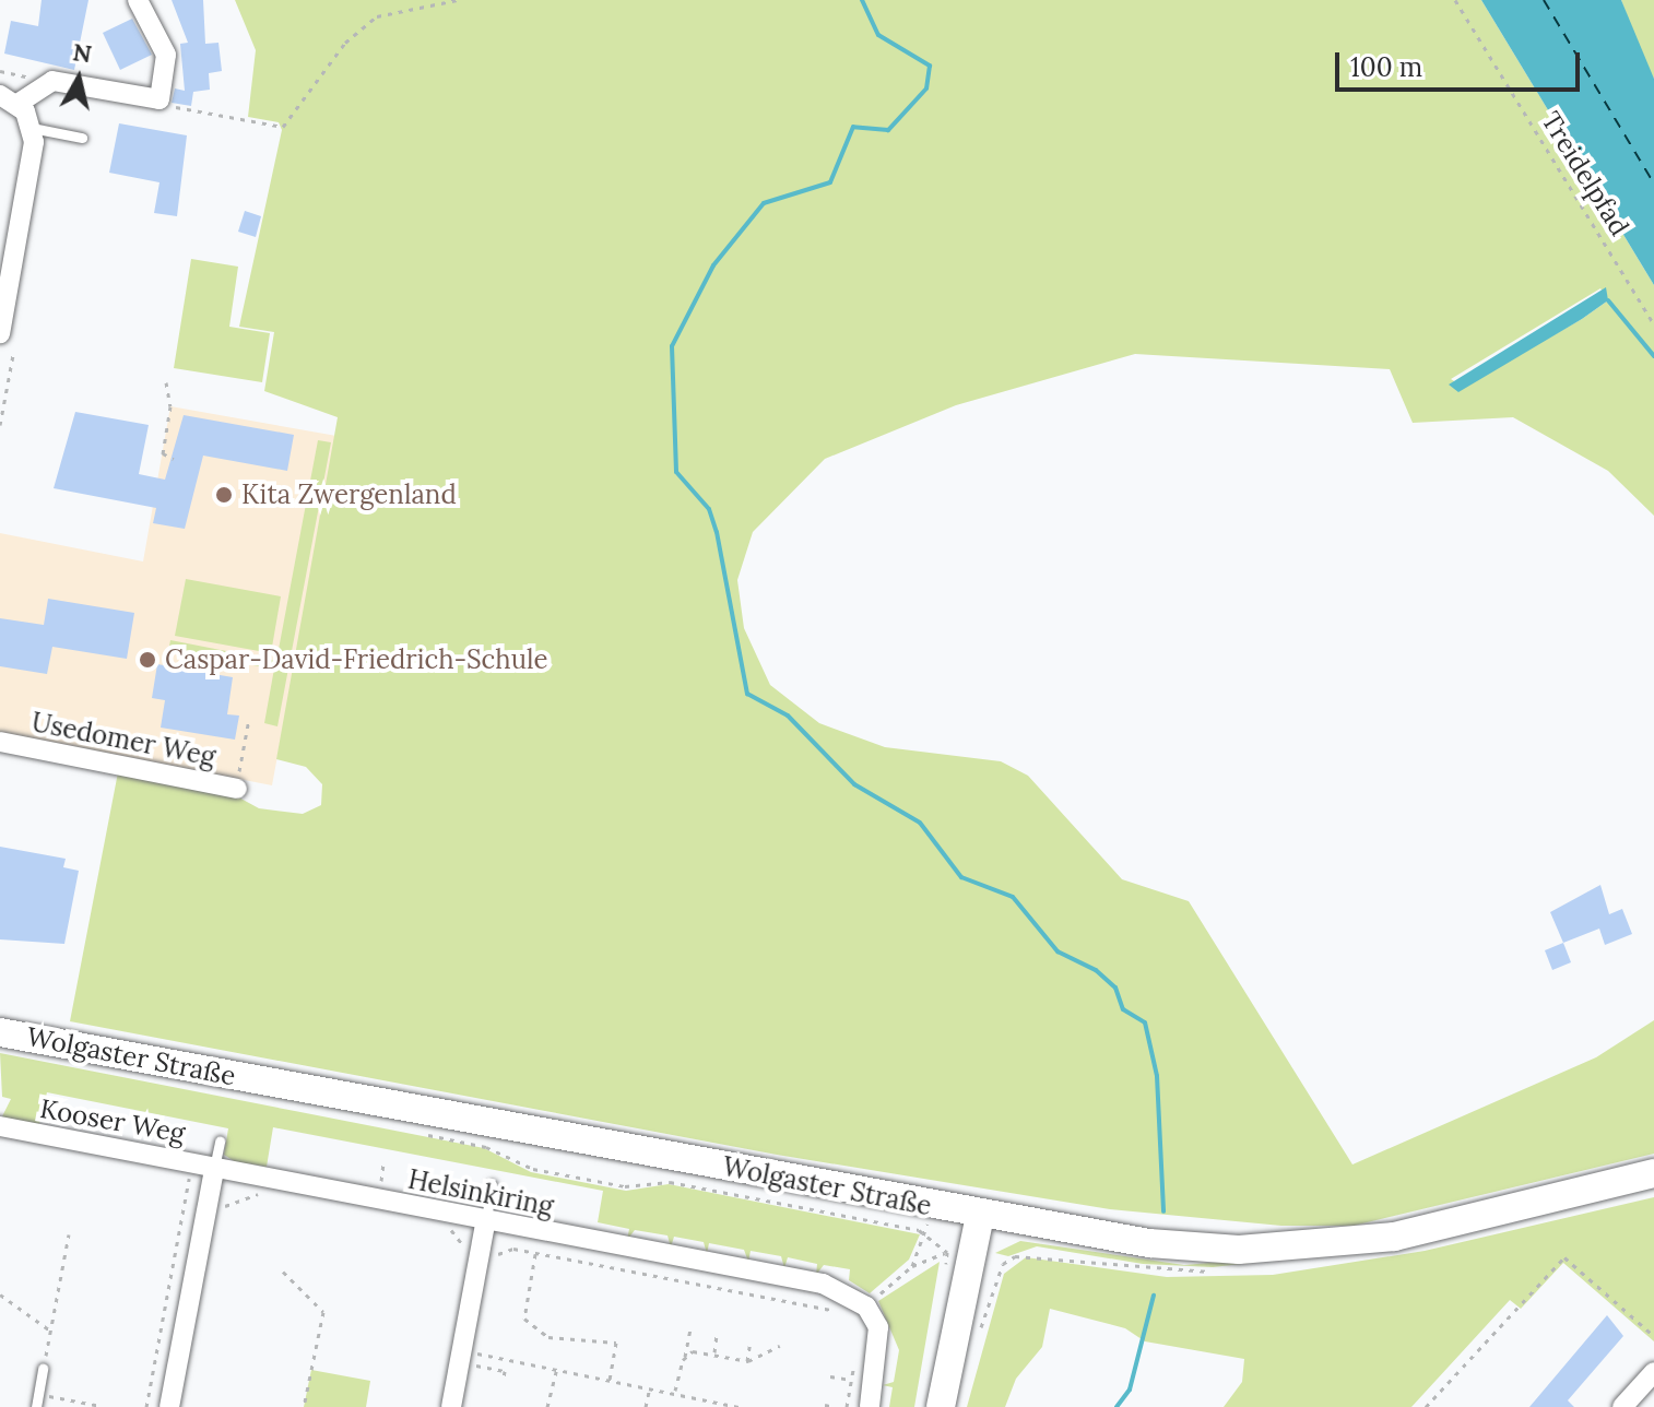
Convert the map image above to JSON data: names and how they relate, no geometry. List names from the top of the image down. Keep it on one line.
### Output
{"streets":{"main road":["Wolgaster Straße"],"street":["Usedomer Weg","Kooser Weg","Helsinkiring"],"path":["Treidelpfad"]},"crossings":[["Kooser Weg","Helsinkiring"]],"places":["Kita Zwergenland","Caspar-David-Friedrich-Schule"],"scale_bar":"100 m","north":"top"}
